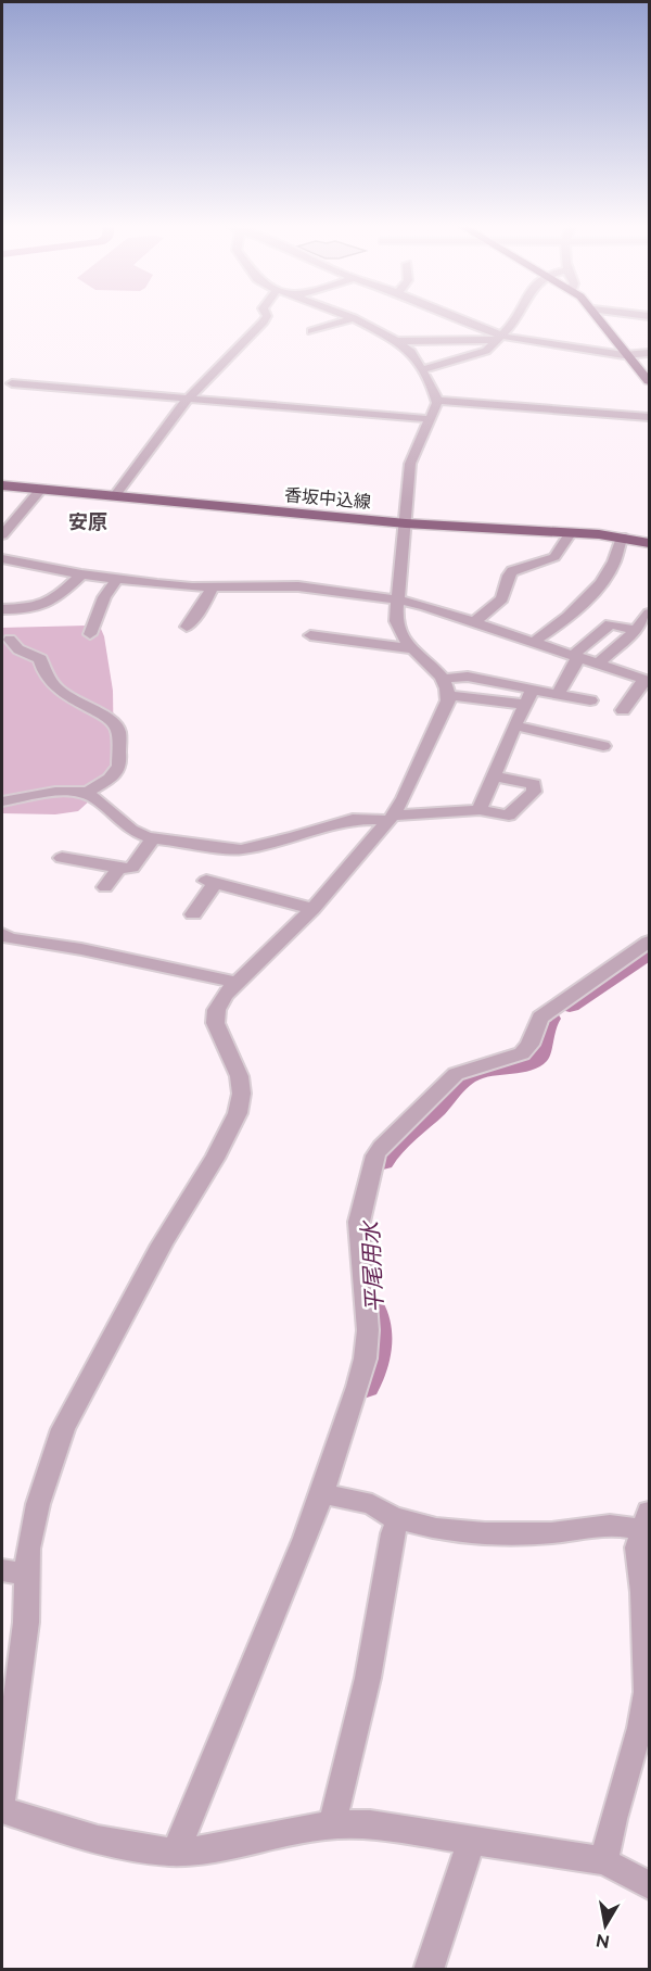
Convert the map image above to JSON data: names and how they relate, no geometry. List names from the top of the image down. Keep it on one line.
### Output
{"streets":{"main road":["香坂中込線"]},"districts":["安原"],"water":["平尾用水"],"north":"bottom"}
